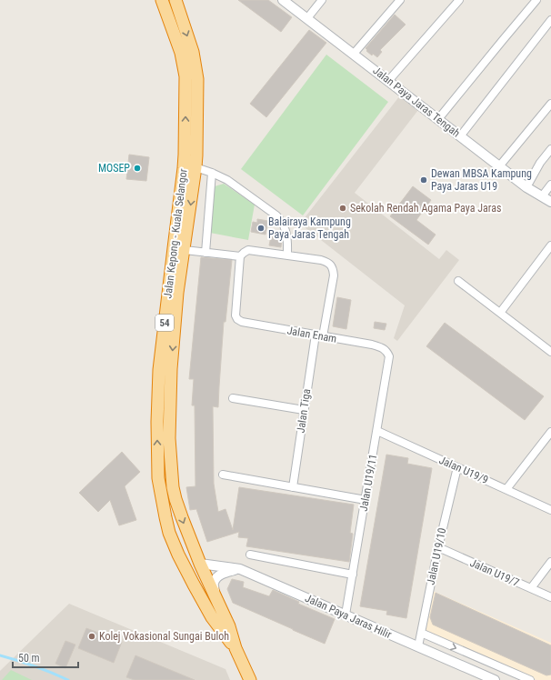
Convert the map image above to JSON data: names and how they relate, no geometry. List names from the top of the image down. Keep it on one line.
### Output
{"streets":{"highway":["Jalan Kepong - Kuala Selangor","54"],"street":["Jalan Paya Jaras Tengah","Jalan Enam","Jalan Tiga","Jalan U19/9","Jalan U19/11","Jalan U19/10","Jalan U19/7","Jalan Paya Jaras Hilir"]},"crossings":[["Jalan Kepong - Kuala Selangor","Jalan Paya Jaras Hilir"],["Jalan Enam","Jalan Tiga"],["Jalan Enam","Jalan U19/11"],["Jalan U19/9","Jalan U19/11"],["Jalan U19/9","Jalan U19/10"],["Jalan U19/11","Jalan Paya Jaras Hilir"],["Jalan U19/10","Jalan U19/7"],["Jalan U19/10","Jalan Paya Jaras Hilir"]],"places":["MOSEP","Dewan MBSA Kampung Paya Jaras U19","Sekolah Rendah Agama Paya Jaras","Balairaya Kampung Paya Jaras Tengah","Kolej Vokasional Sungai Buloh"],"scale_bar":"50 m"}
